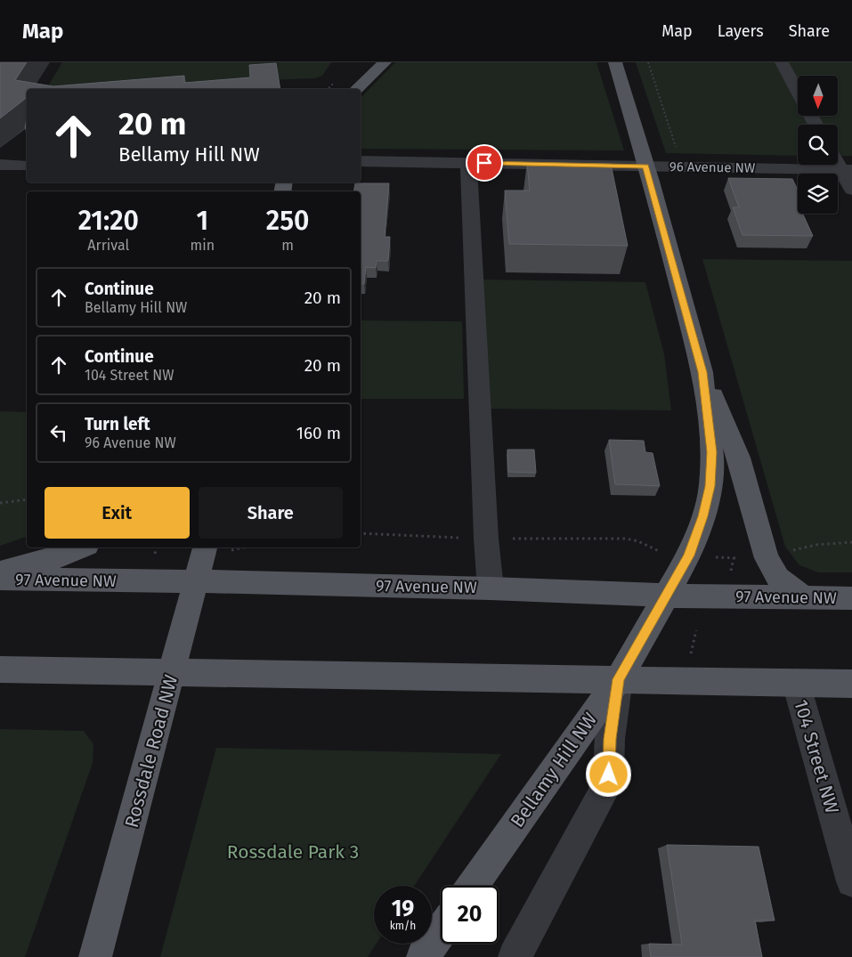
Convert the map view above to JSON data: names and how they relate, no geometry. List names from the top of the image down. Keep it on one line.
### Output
{"streets":{"main road":["97 Avenue NW","Rossdale Road NW","Bellamy Hill NW"],"street":["96 Avenue NW","104 Street NW"]},"crossings":[["97 Avenue NW","Rossdale Road NW"],["97 Avenue NW","Bellamy Hill NW"]],"parks":["Rossdale Park 3"],"north":"bottom","page":{"header":"Map","nav":["Map","Layers","Share"],"turn":["20 m","Bellamy Hill NW"],"eta":["21:20","Arrival","1","min","250","m"],"list":[{"name":"Continue","note":"Bellamy Hill NW","value":"20 m"},{"name":"Continue","note":"104 Street NW","value":"20 m"},{"name":"Turn left","note":"96 Avenue NW","value":"160 m"}],"buttons":["Exit","Share"],"speed":"19 km/h","limit":"20"}}
